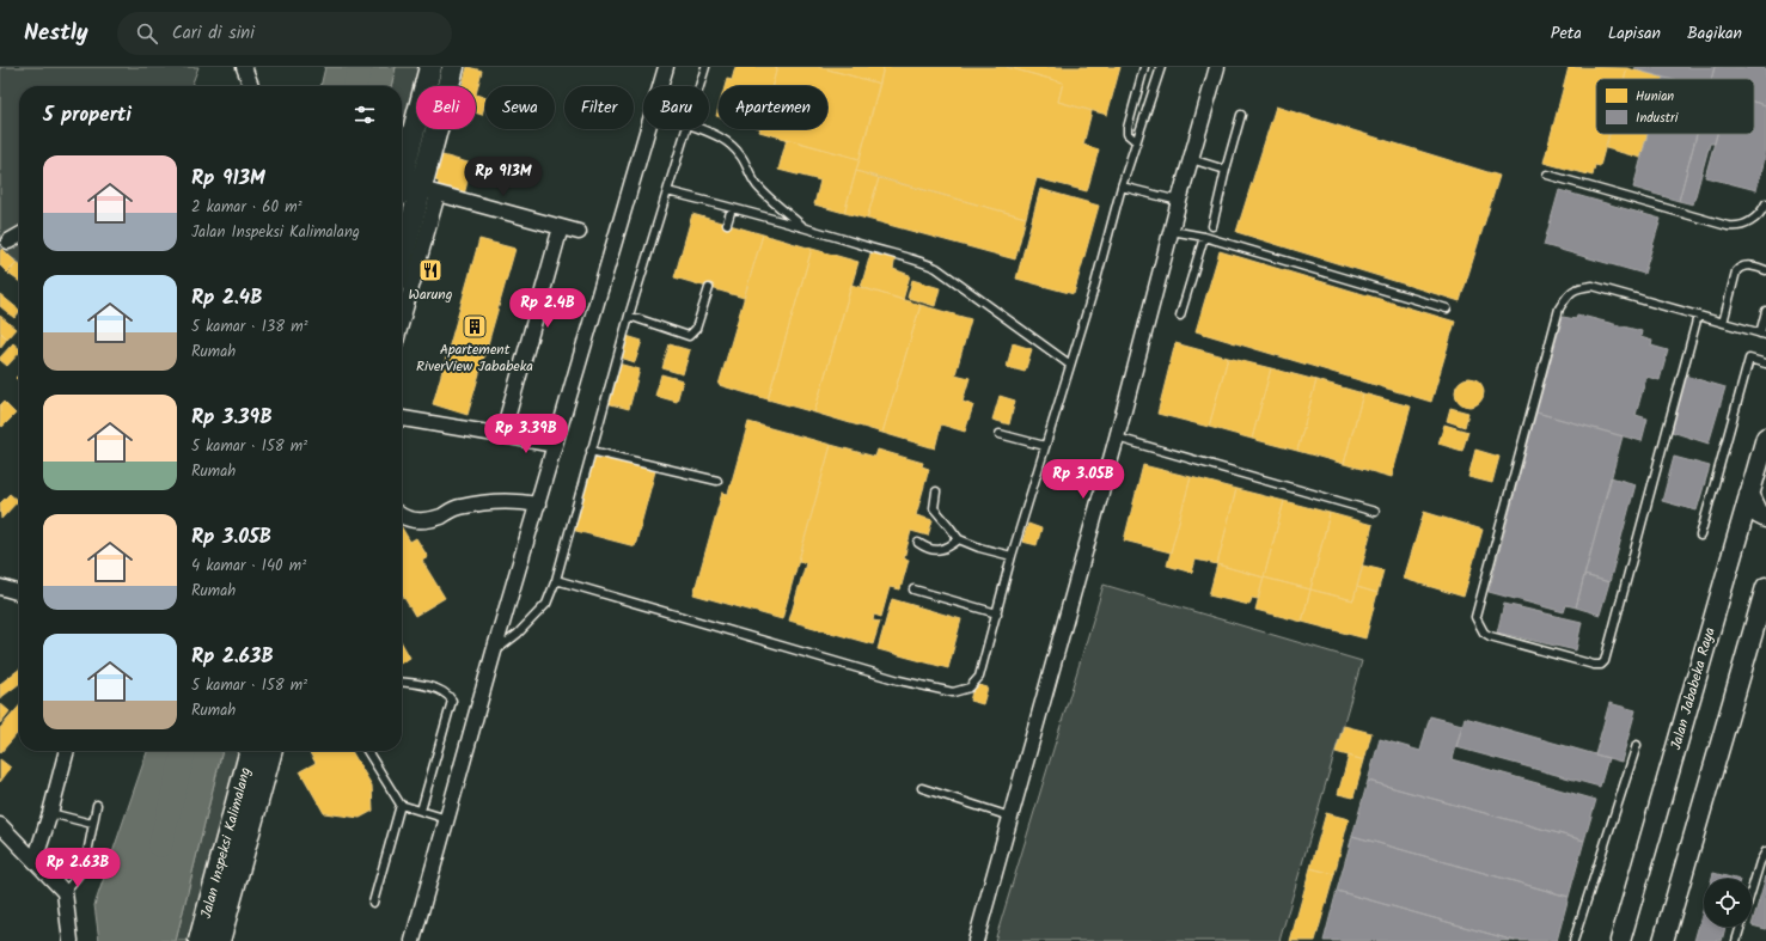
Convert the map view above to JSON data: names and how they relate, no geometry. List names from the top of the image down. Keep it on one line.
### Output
{"streets":{"main road":["Jalan Jababeka Raya","Jalan Inspeksi Kalimalang"]},"places":{"restaurant":["Warung"],"building":["Apartement RiverView Jababeka"]},"legend":["Hunian","Industri"],"page":{"header":"Nestly","search":"Cari di sini","nav":["Peta","Lapisan","Bagikan"],"chip":["Beli","Sewa","Filter","Baru","Apartemen"],"heading":"5 properti","list":[{"name":"Rp 913M","note":"2 kamar · 60 m² · Jalan Inspeksi Kalimalang"},{"name":"Rp 2.4B","note":"5 kamar · 138 m² · Rumah"},{"name":"Rp 3.39B","note":"5 kamar · 158 m² · Rumah"},{"name":"Rp 3.05B","note":"4 kamar · 140 m² · Rumah"},{"name":"Rp 2.63B","note":"5 kamar · 158 m² · Rumah"}],"price":["Rp 913M","Rp 2.4B","Rp 3.39B","Rp 3.05B","Rp 2.63B"]}}
